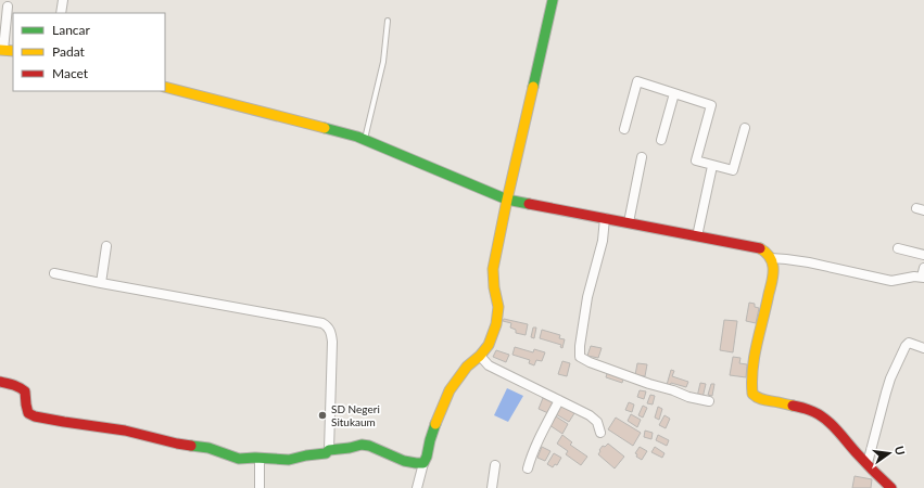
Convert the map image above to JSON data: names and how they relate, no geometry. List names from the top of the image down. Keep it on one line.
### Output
{"places":["SD Negeri Situkaum"],"legend":["Lancar","Padat","Macet"],"north":"right"}
